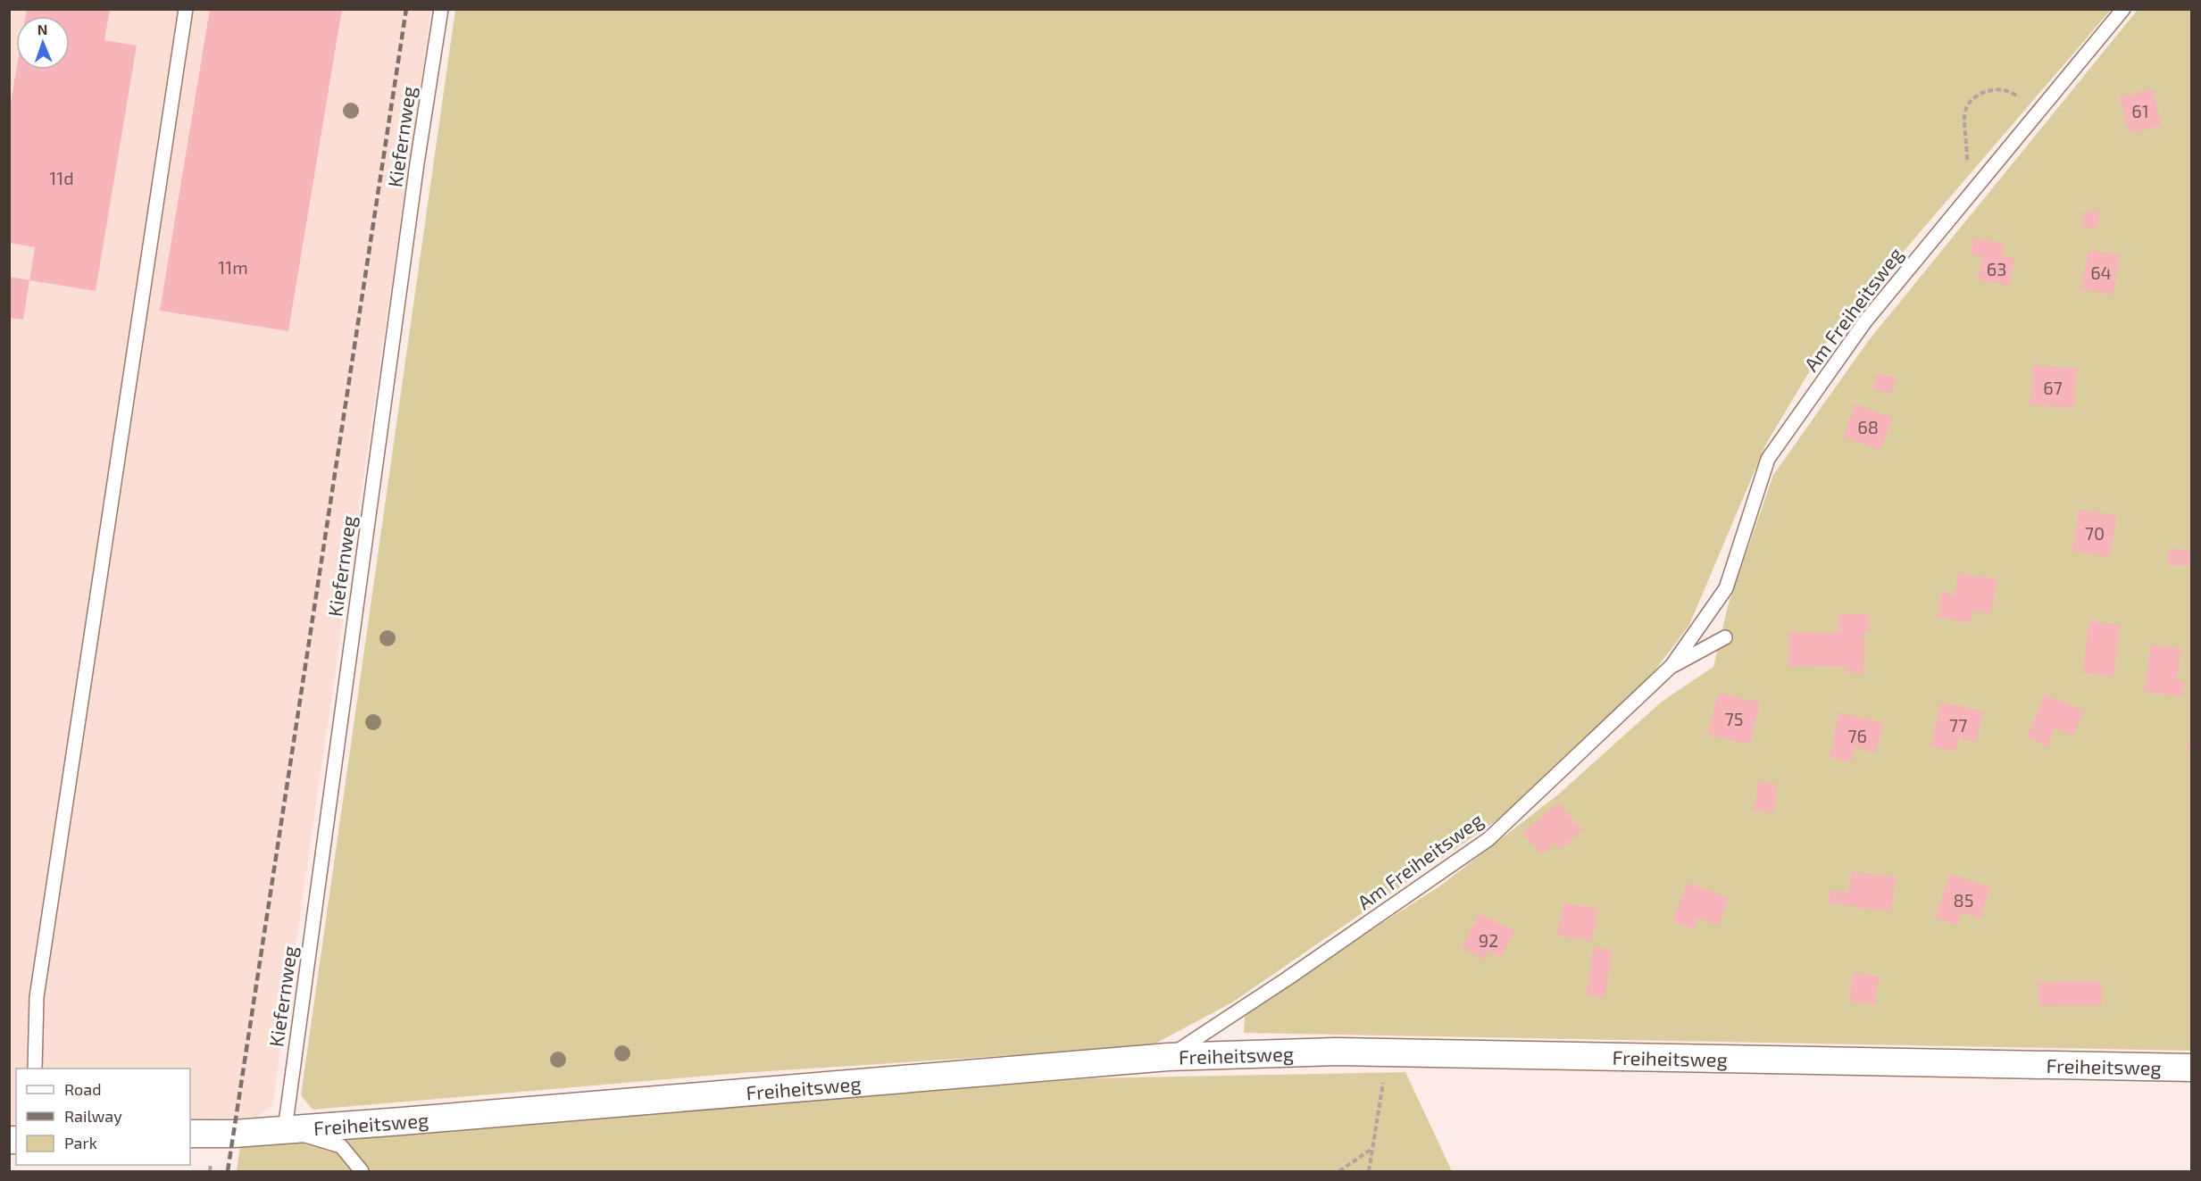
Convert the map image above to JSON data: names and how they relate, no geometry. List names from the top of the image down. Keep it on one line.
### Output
{"streets":{"street":["Freiheitsweg"],"lane":["Kiefernweg","Am Freiheitsweg"]},"crossings":[["Kiefernweg","Freiheitsweg"],["Am Freiheitsweg","Freiheitsweg"]],"house_numbers":["61","11d","11m","63","64","67","68","70","75","77","76","85","92"],"legend":["Road","Railway","Park"],"north":"top"}
